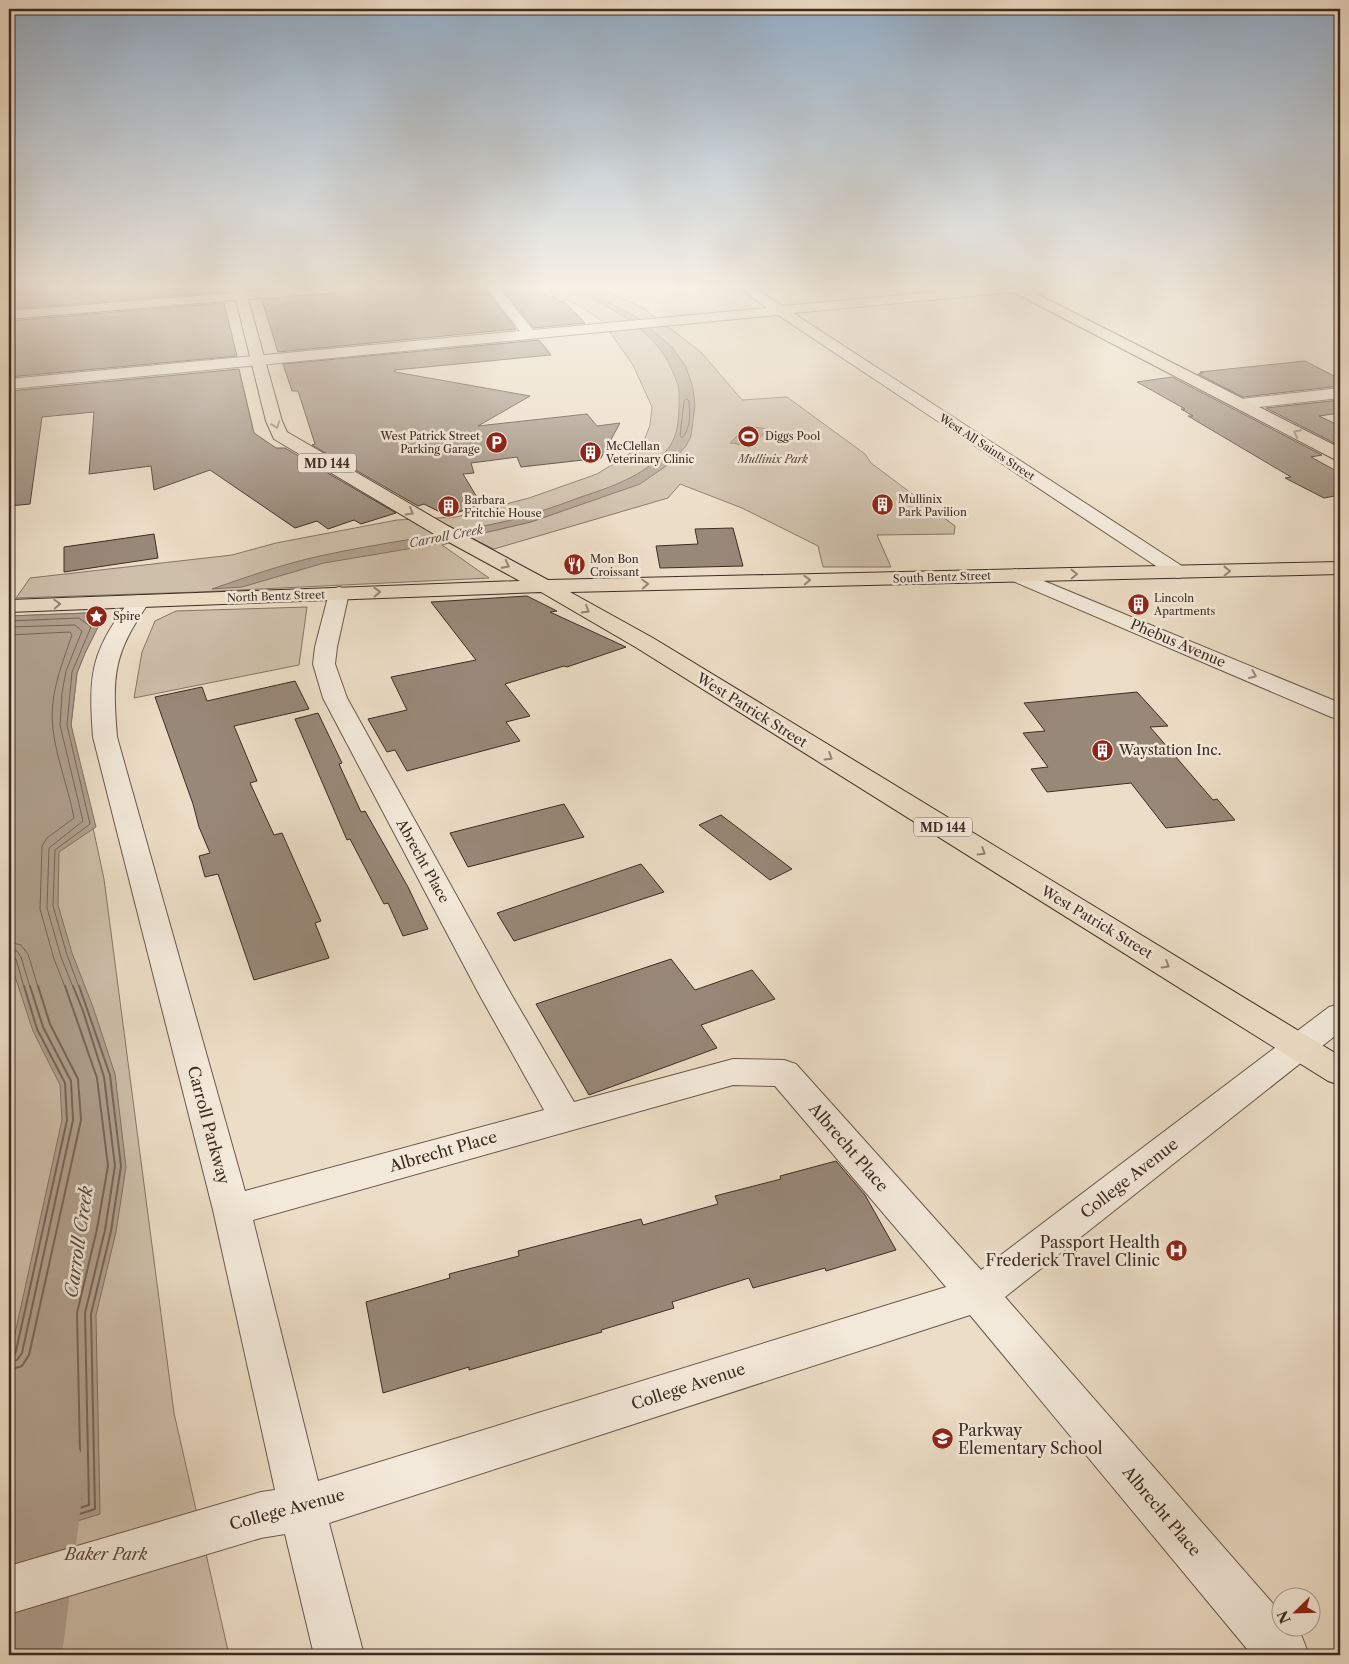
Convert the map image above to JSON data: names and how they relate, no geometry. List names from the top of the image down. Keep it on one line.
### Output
{"streets":{"main road":["MD 144","South Bentz Street","North Bentz Street","West Patrick Street"],"street":["West All Saints Street","Phebus Avenue","Abrecht Place","Carroll Parkway","Albrecht Place","College Avenue"]},"crossings":[["West All Saints Street","South Bentz Street"],["South Bentz Street","North Bentz Street"],["South Bentz Street","Phebus Avenue"],["South Bentz Street","West Patrick Street"],["North Bentz Street","West Patrick Street"],["North Bentz Street","Abrecht Place"],["North Bentz Street","Carroll Parkway"],["West Patrick Street","College Avenue"],["Abrecht Place","Albrecht Place"],["Carroll Parkway","Albrecht Place"],["Carroll Parkway","College Avenue"],["Albrecht Place","College Avenue"]],"one_way":["South Bentz Street","North Bentz Street","Phebus Avenue","West Patrick Street"],"water":["Carroll Creek"],"parks":["Mullinix Park","Baker Park"],"places":{"sports":["Diggs Pool"],"parking":["West Patrick Street Parking Garage"],"building":["McClellan Veterinary Clinic","Mullinix Park Pavilion","Barbara Fritchie House","Lincoln Apartments","Waystation Inc."],"restaurant":["Mon Bon Croissant"],"place":["Spire"],"hospital":["Passport Health Frederick Travel Clinic"],"school or university":["Parkway Elementary School"]},"north":"bottom left"}
